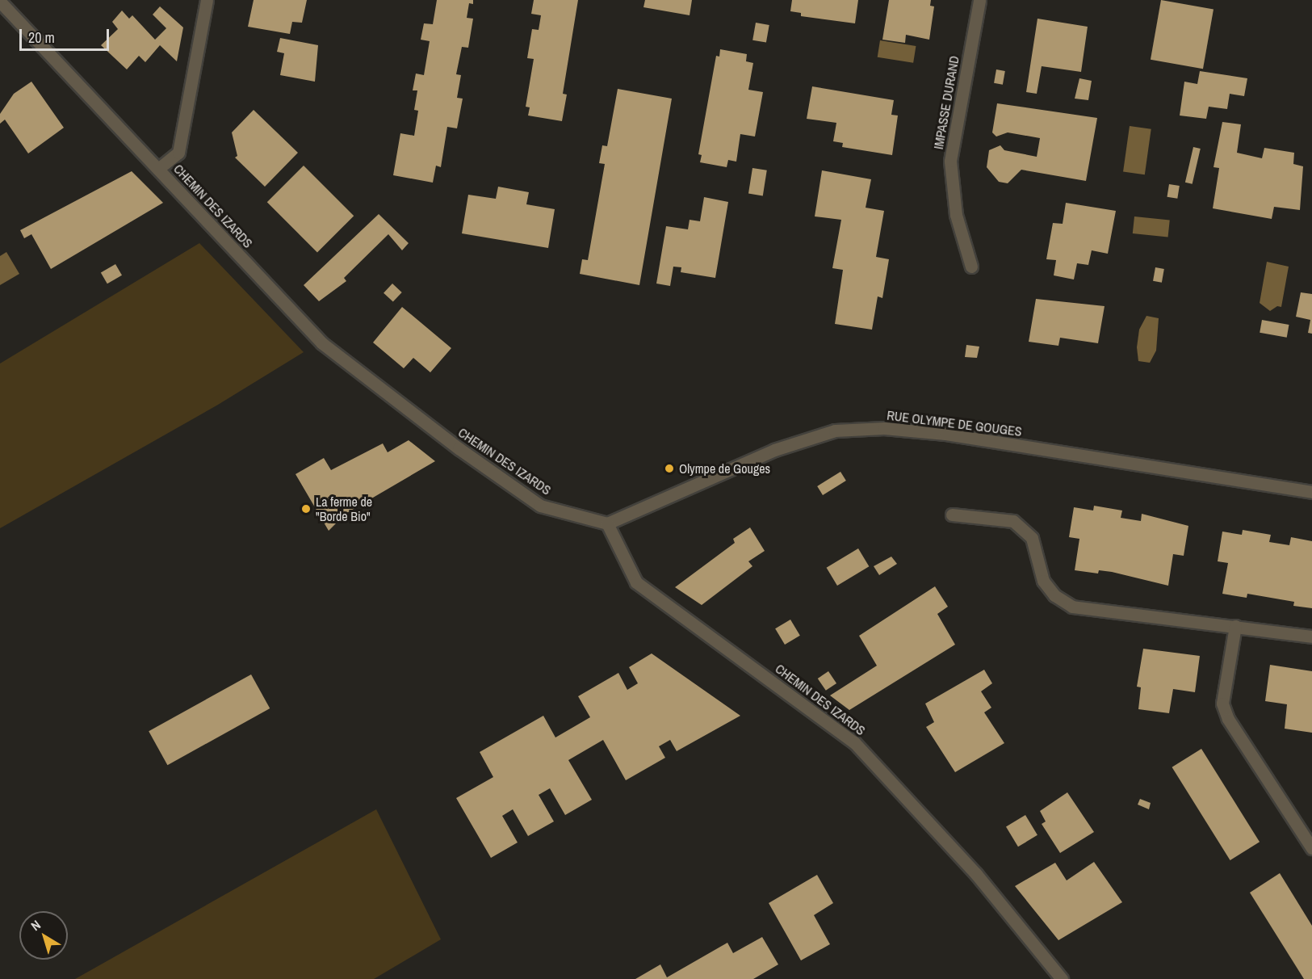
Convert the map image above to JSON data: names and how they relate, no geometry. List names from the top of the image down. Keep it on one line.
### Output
{"streets":{"street":["IMPASSE DURAND","CHEMIN DES IZARDS","RUE OLYMPE DE GOUGES"]},"crossings":[["CHEMIN DES IZARDS","RUE OLYMPE DE GOUGES"]],"places":["Olympe de Gouges","La ferme de \"Borde Bio\""],"scale_bar":"20 m","north":"top left"}
